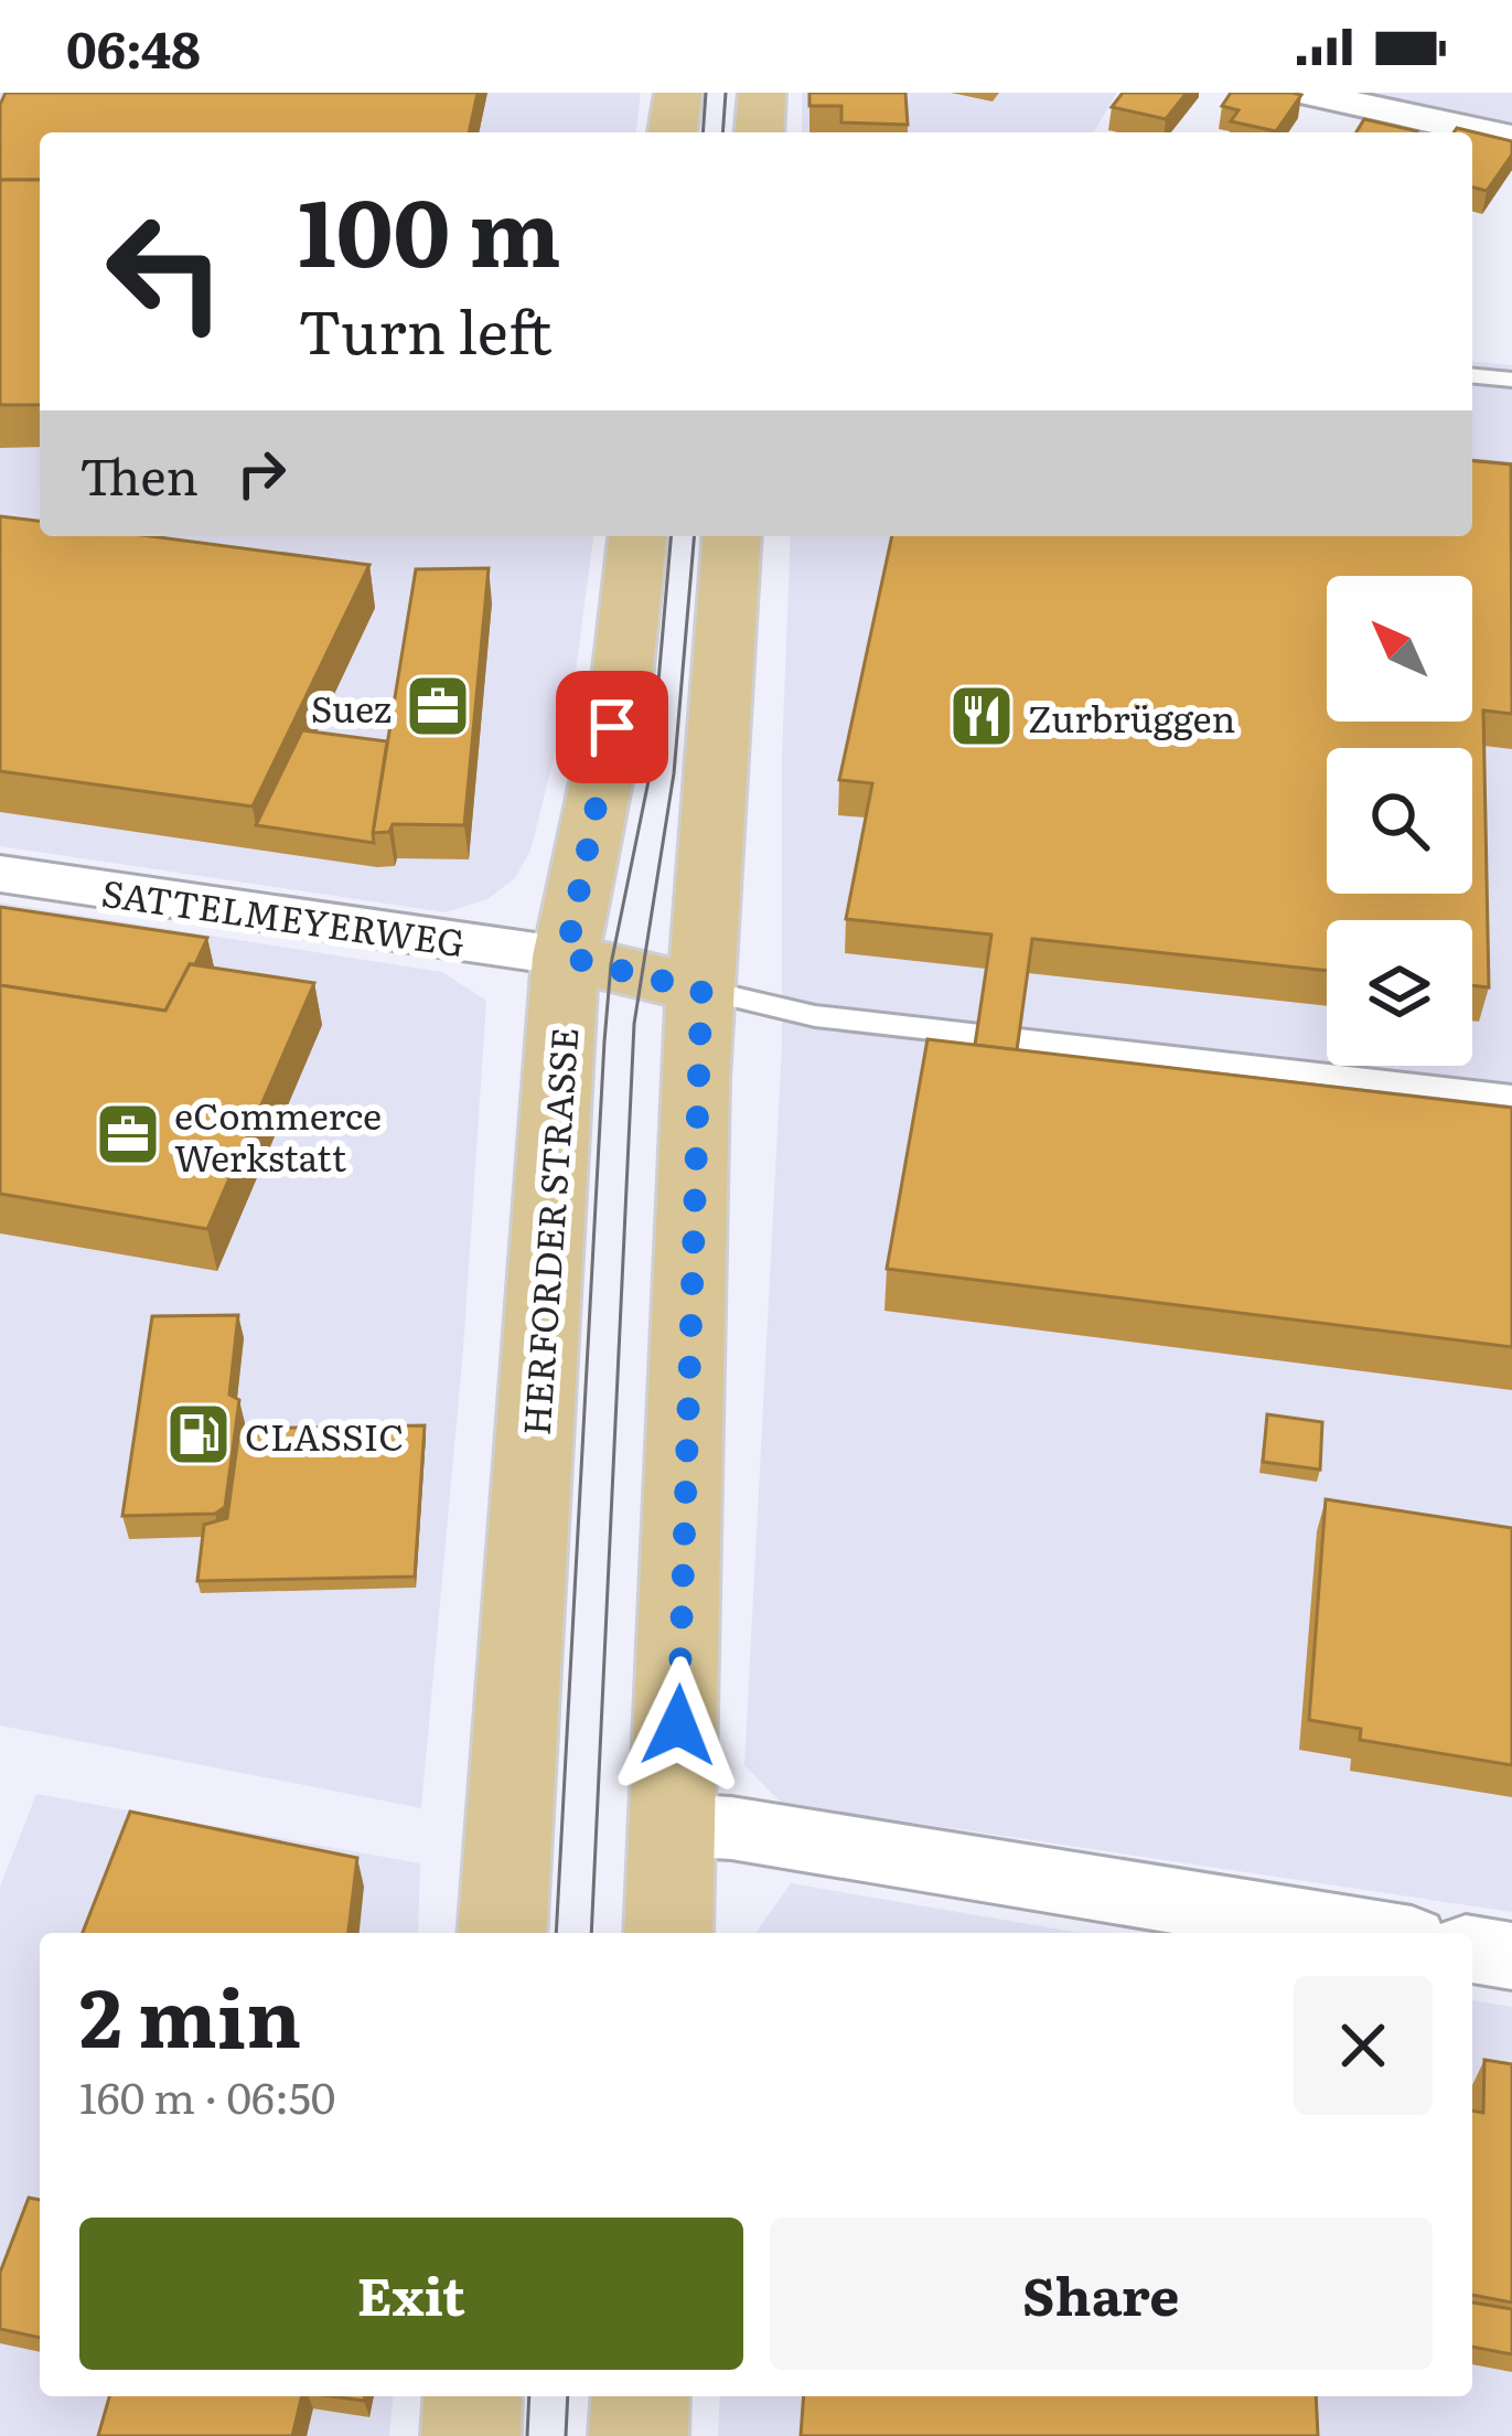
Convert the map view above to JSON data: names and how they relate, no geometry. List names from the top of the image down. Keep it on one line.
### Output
{"streets":{"main road":["HERFORDER STRASSE"],"street":["SATTELMEYERWEG"]},"crossings":[["SATTELMEYERWEG","HERFORDER STRASSE"]],"places":{"office":["Suez","eCommerce Werkstatt"],"restaurant":["Zurbrüggen"],"fuel station":["CLASSIC"]},"north":"top left","page":{"status":"06:48","turn":["100 m","Turn left"],"then":"Then","heading":["2 min","160 m · 06:50"],"buttons":["Exit","Share"]}}
